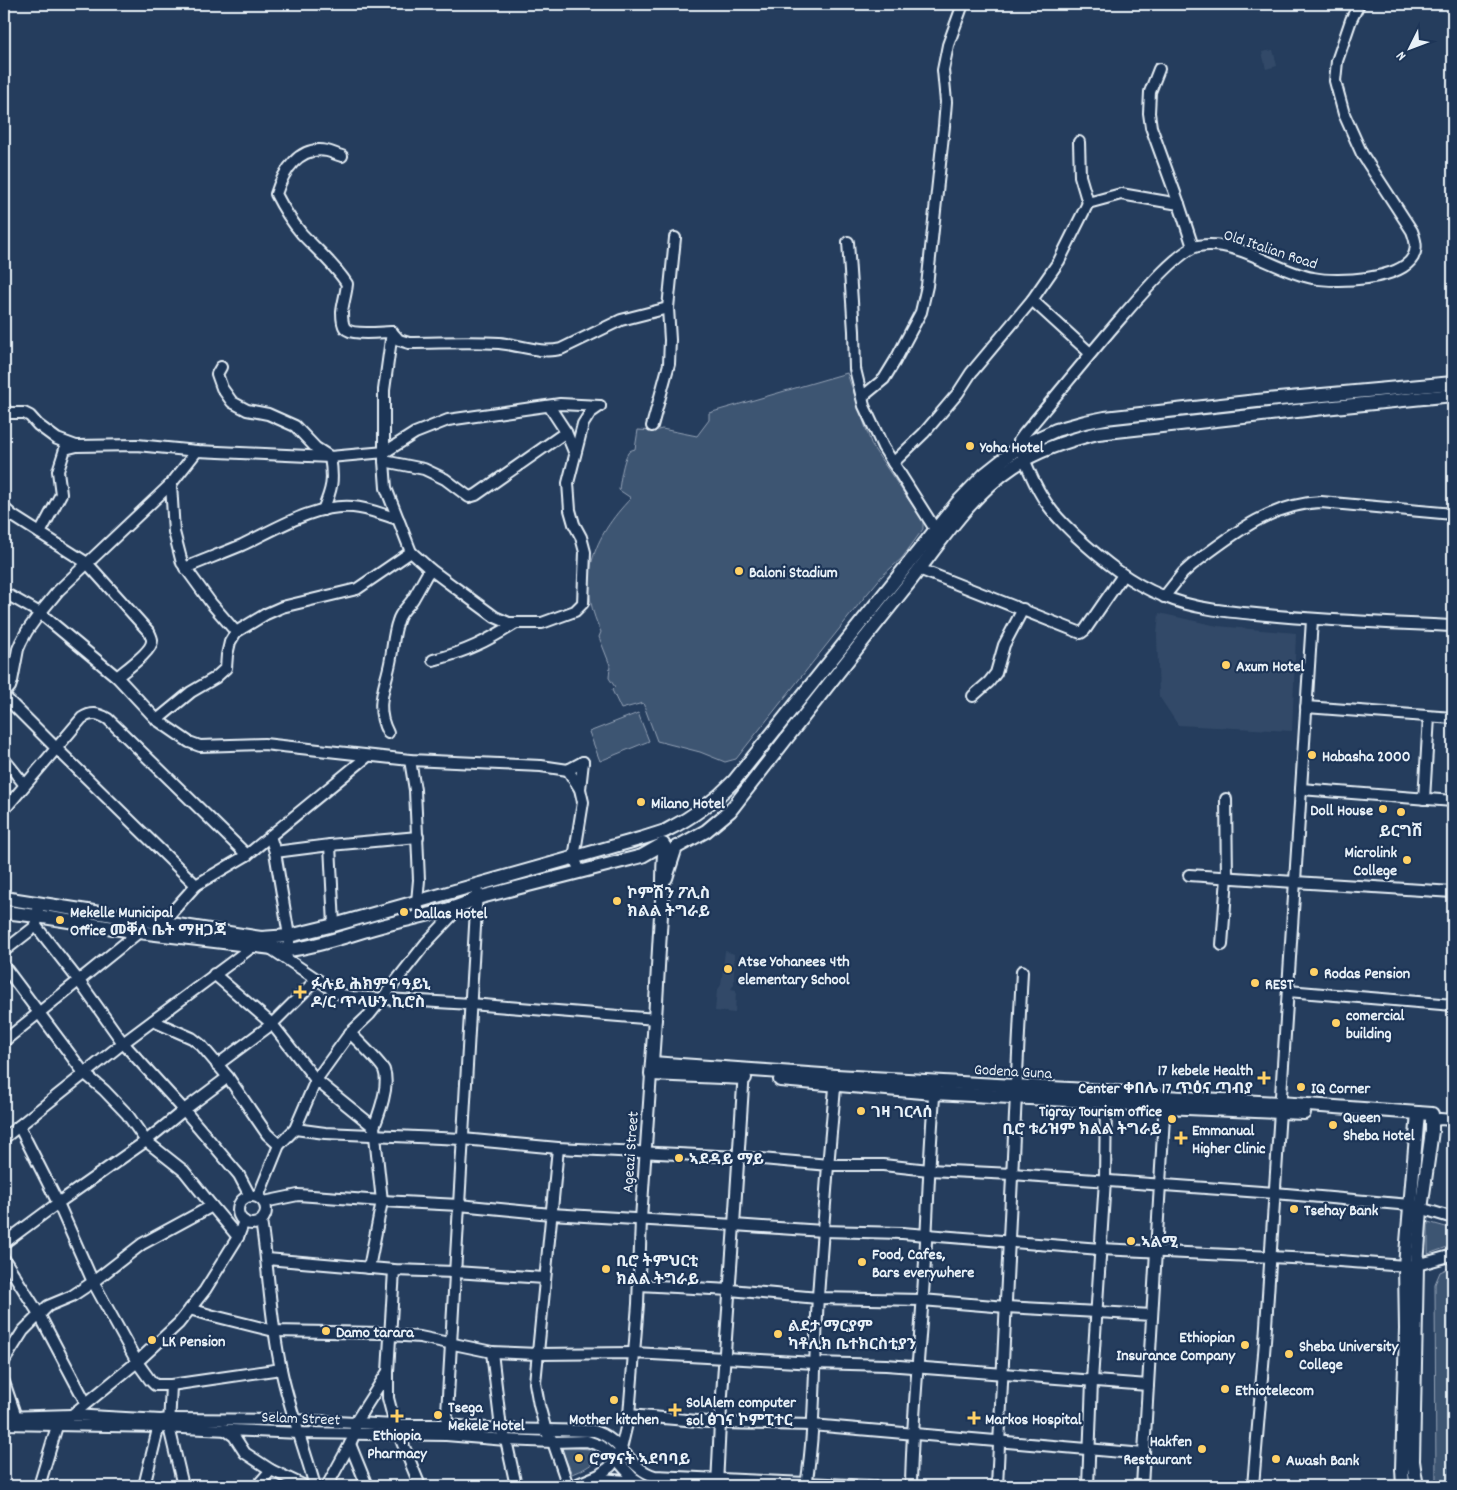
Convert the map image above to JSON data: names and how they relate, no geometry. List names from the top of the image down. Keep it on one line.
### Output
{"streets":{"main road":["Godena Guna","Ageazi Street"],"street":["Old Italian Road","Selam Street"]},"crossings":[["Godena Guna","Ageazi Street"],["Ageazi Street","Selam Street"]],"places":{"other":["Yoha Hotel","Baloni Stadium","Axum Hotel","Habasha 2000","Milano Hotel","Doll House","ይርግሽ","Microlink College","ኮምሽን ፖሊስ ክልል ትግራይ","Dallas Hotel","Mekelle Municipal Office መቐለ ቤት ማዘጋጃ","Atse Yohanees 4th elementary School","Rodas Pension","REST","comercial building","IQ Corner","ገዛ ገርላሰ","Tigray Tourism office ቢሮ ቱሪዝም ክልል ትግራይ","Queen Sheba Hotel","ኣደዳይ ማይ","Tsehay Bank","ኣልሚ","Food, Cafes, Bars everywhere","ቢሮ ትምህርቲ ክልል ትግራይ","Damo tarara","ልደታ ማርያም ካቶሊክ ቤተክርስቲያን","LK Pension","Ethiopian Insurance Company","Sheba University College","Ethiotelecom","Mother kitchen","Tsega Mekele Hotel","Hakfen Restaurant","ሮማናት ኣደባባይ","Awash Bank"],"health":["ፉሉይ ሕክምና ዓይኒ ዶ/ር ጥላሁን ኪሮስ","17 kebele Health Center ቀበሌ 17 ጥዕና ጣብያ","Emmanual Higher Clinic","SolAlem computer sol ፅገና ኮምፒተር","Ethiopia Pharmacy","Markos Hospital"]},"north":"bottom left"}
